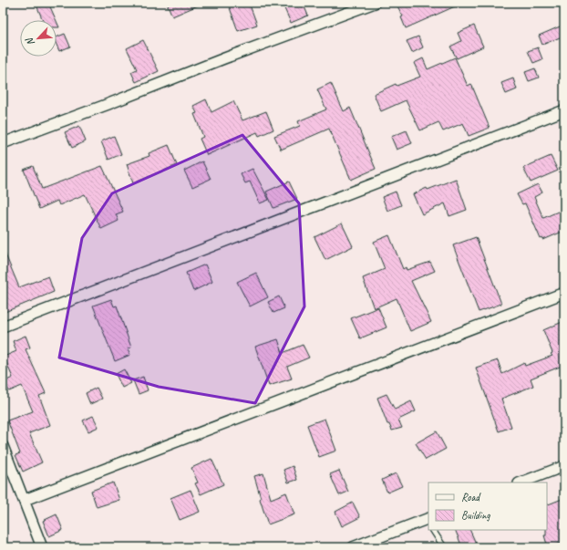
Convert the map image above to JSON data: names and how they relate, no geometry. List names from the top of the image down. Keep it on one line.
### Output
{"legend":["Road","Building"],"north":"bottom left"}
